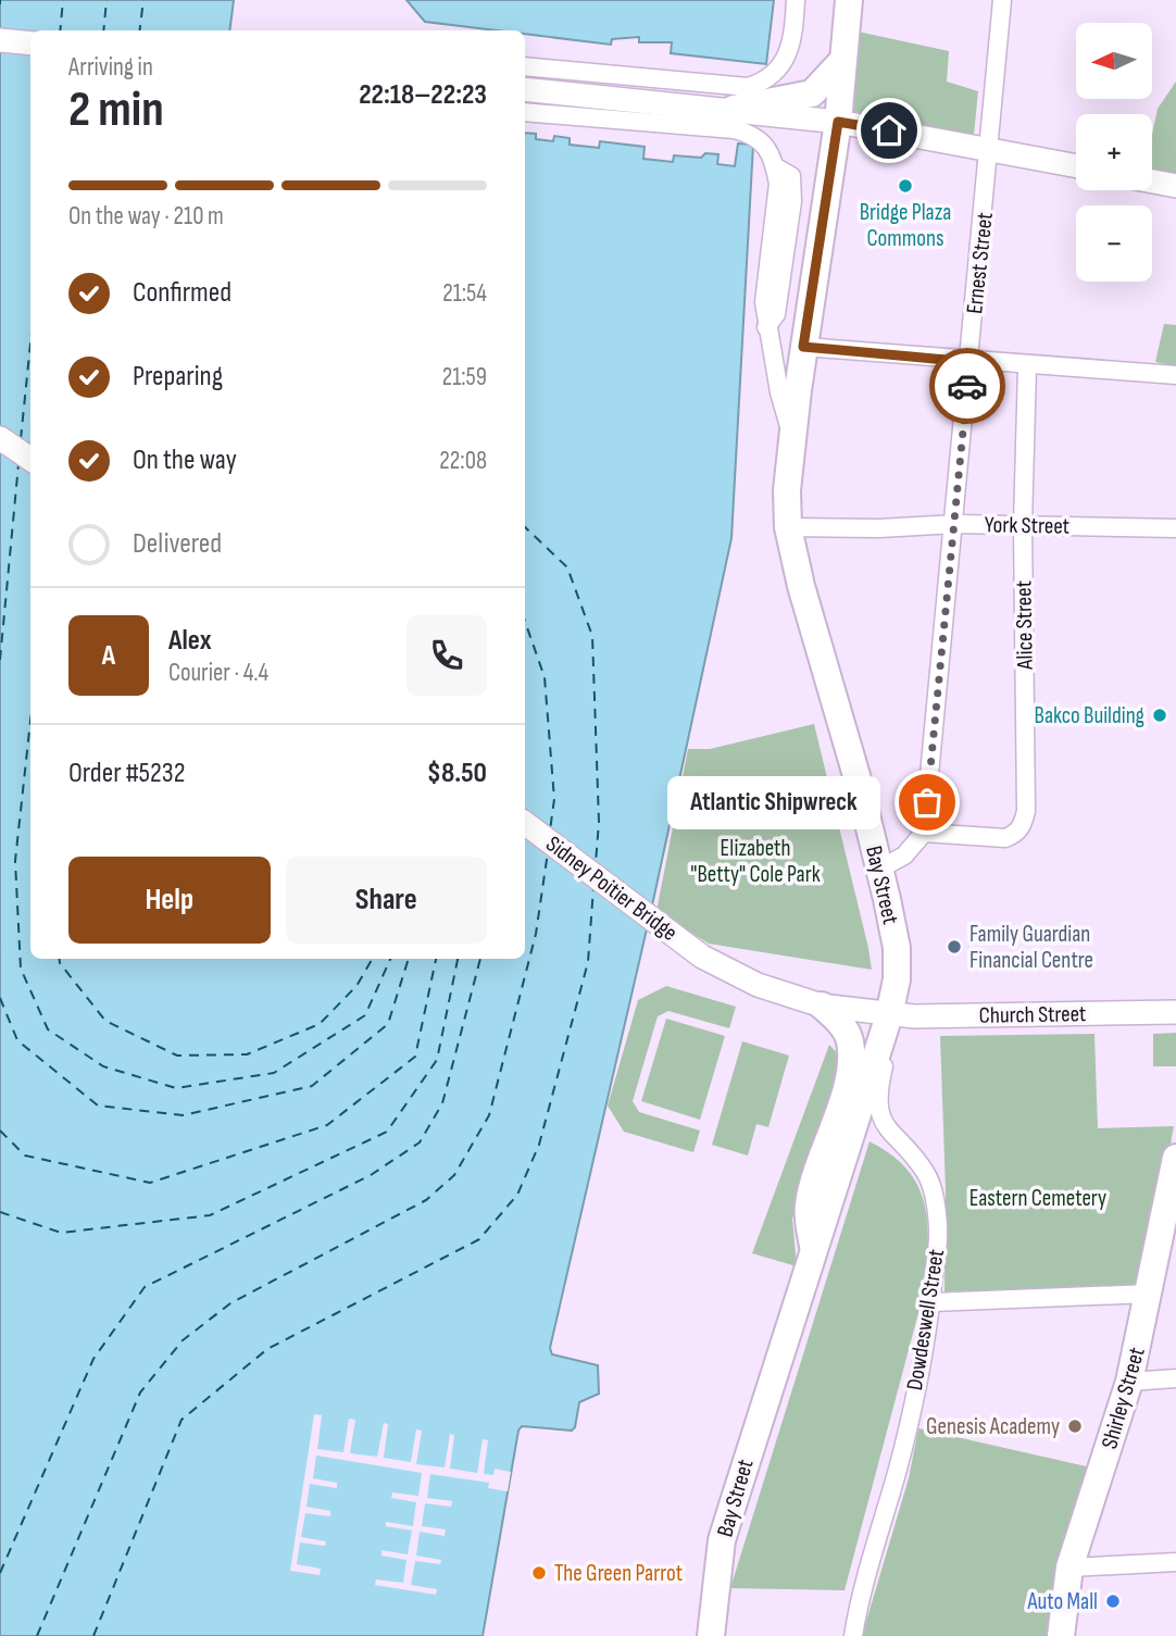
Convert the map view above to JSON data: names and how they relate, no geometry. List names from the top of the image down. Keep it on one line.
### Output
{"streets":{"highway":["Bay Street","Shirley Street"],"main road":["Sidney Poitier Bridge","Church Street"],"street":["Ernest Street","York Street","Alice Street","Dowdeswell Street"]},"crossings":[["Ernest Street","York Street"],["Ernest Street","Alice Street"],["York Street","Alice Street"],["York Street","Bay Street"],["Bay Street","Church Street"],["Bay Street","Dowdeswell Street"],["Sidney Poitier Bridge","Church Street"],["Church Street","Dowdeswell Street"]],"parks":["Elizabeth \"Betty\" Cole Park","Eastern Cemetery"],"places":["Bridge Plaza Commons","Bakco Building","Atlantic Shipwreck","Family Guardian Financial Centre","Genesis Academy","The Green Parrot","Auto Mall"],"north":"left","page":{"map_buttons":["+","−"],"heading":["2 min","Arriving in","22:18–22:23"],"panel":["Alex","Courier · 4.4","Order #5232","$8.50"],"bar":"On the way · 210 m","list":[["Confirmed","21:54"],["Preparing","21:59"],["On the way","22:08"],"Delivered"],"round":"A","bubble":"Atlantic Shipwreck","buttons":["Help","Share"]}}
